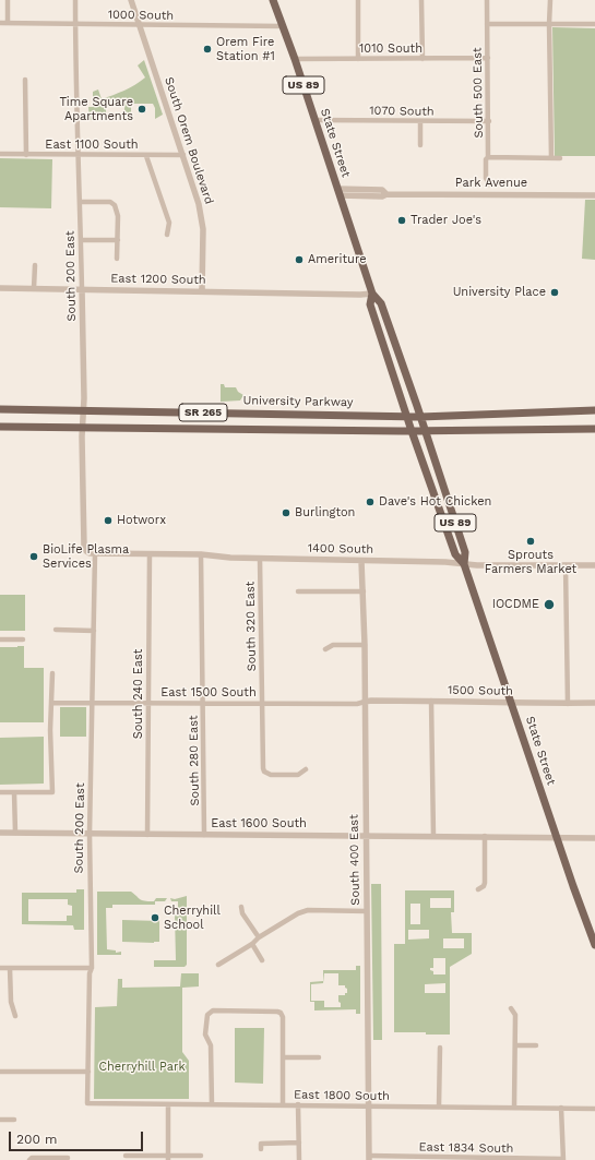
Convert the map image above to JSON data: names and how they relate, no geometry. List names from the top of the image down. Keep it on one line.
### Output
{"streets":{"main road":["US 89","State Street","University Parkway","SR 265"],"street":["1000 South","1010 South","South 500 East","1070 South","South Orem Boulevard","East 1100 South","Park Avenue","South 200 East","East 1200 South","1400 South","South 320 East","1500 South","East 1500 South","South 240 East","South 280 East","East 1600 South","South 400 East","East 1800 South","East 1834 South"]},"crossings":[["1000 South","South Orem Boulevard"],["1000 South","State Street"],["1000 South","South 200 East"],["1010 South","South 500 East"],["1010 South","State Street"],["South 500 East","1070 South"],["1070 South","State Street"],["South Orem Boulevard","East 1100 South"],["South Orem Boulevard","East 1200 South"],["State Street","Park Avenue"],["State Street","East 1200 South"],["State Street","University Parkway"],["State Street","SR 265"],["State Street","1400 South"],["State Street","1500 South"],["State Street","East 1600 South"],["East 1100 South","South 200 East"],["South 200 East","East 1200 South"],["South 200 East","University Parkway"],["South 200 East","SR 265"],["South 200 East","1400 South"],["South 200 East","East 1500 South"],["South 200 East","East 1600 South"],["South 200 East","East 1800 South"],["1400 South","South 320 East"],["1400 South","South 240 East"],["1400 South","South 280 East"],["1400 South","South 400 East"],["South 320 East","East 1500 South"],["1500 South","East 1500 South"],["1500 South","South 400 East"],["East 1500 South","South 240 East"],["East 1500 South","South 280 East"],["East 1500 South","South 400 East"],["South 240 East","East 1600 South"],["South 280 East","East 1600 South"],["East 1600 South","South 400 East"],["South 400 East","East 1800 South"],["South 400 East","East 1834 South"]],"parks":["Cherryhill Park"],"places":["Orem Fire Station #1","Time Square Apartments","Trader Joe's","Ameriture","University Place","Dave's Hot Chicken","Burlington","Hotworx","Sprouts Farmers Market","BioLife Plasma Services","IOCDME","Cherryhill School"],"scale_bar":"200 m"}
